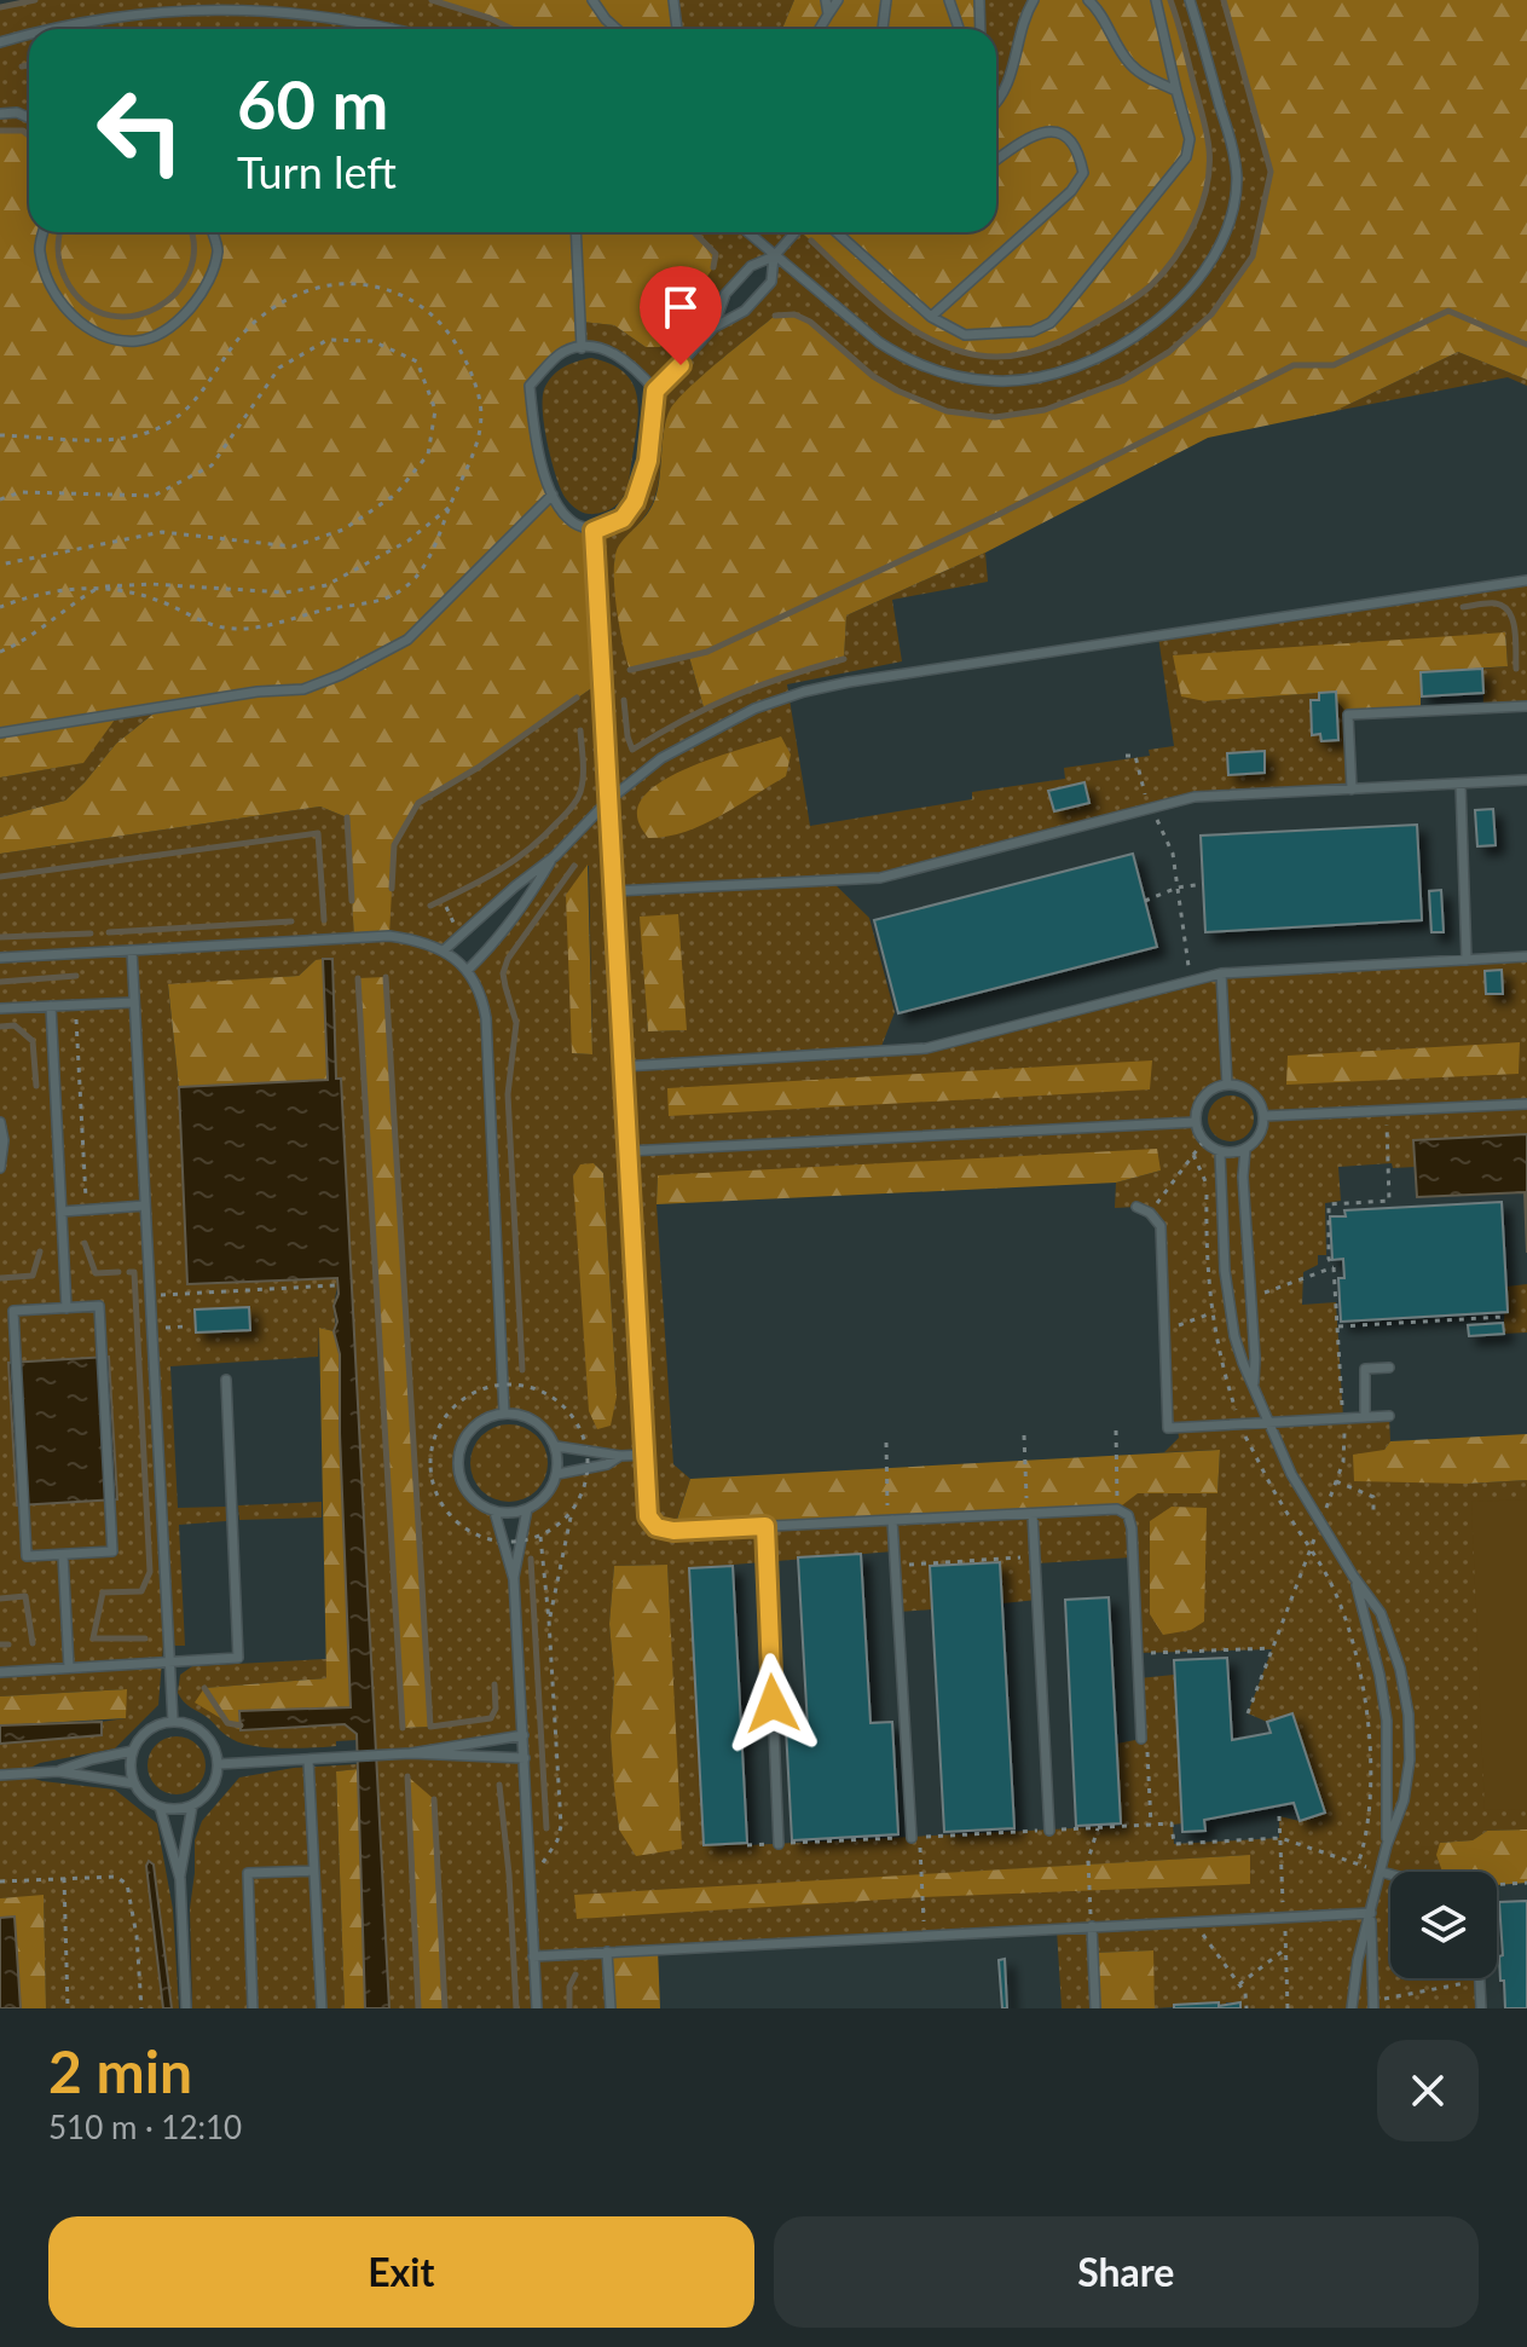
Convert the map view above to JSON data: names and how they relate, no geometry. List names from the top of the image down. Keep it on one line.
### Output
{"page":{"turn":["60 m","Turn left"],"heading":["2 min","510 m · 12:10"],"buttons":["Exit","Share"]}}
